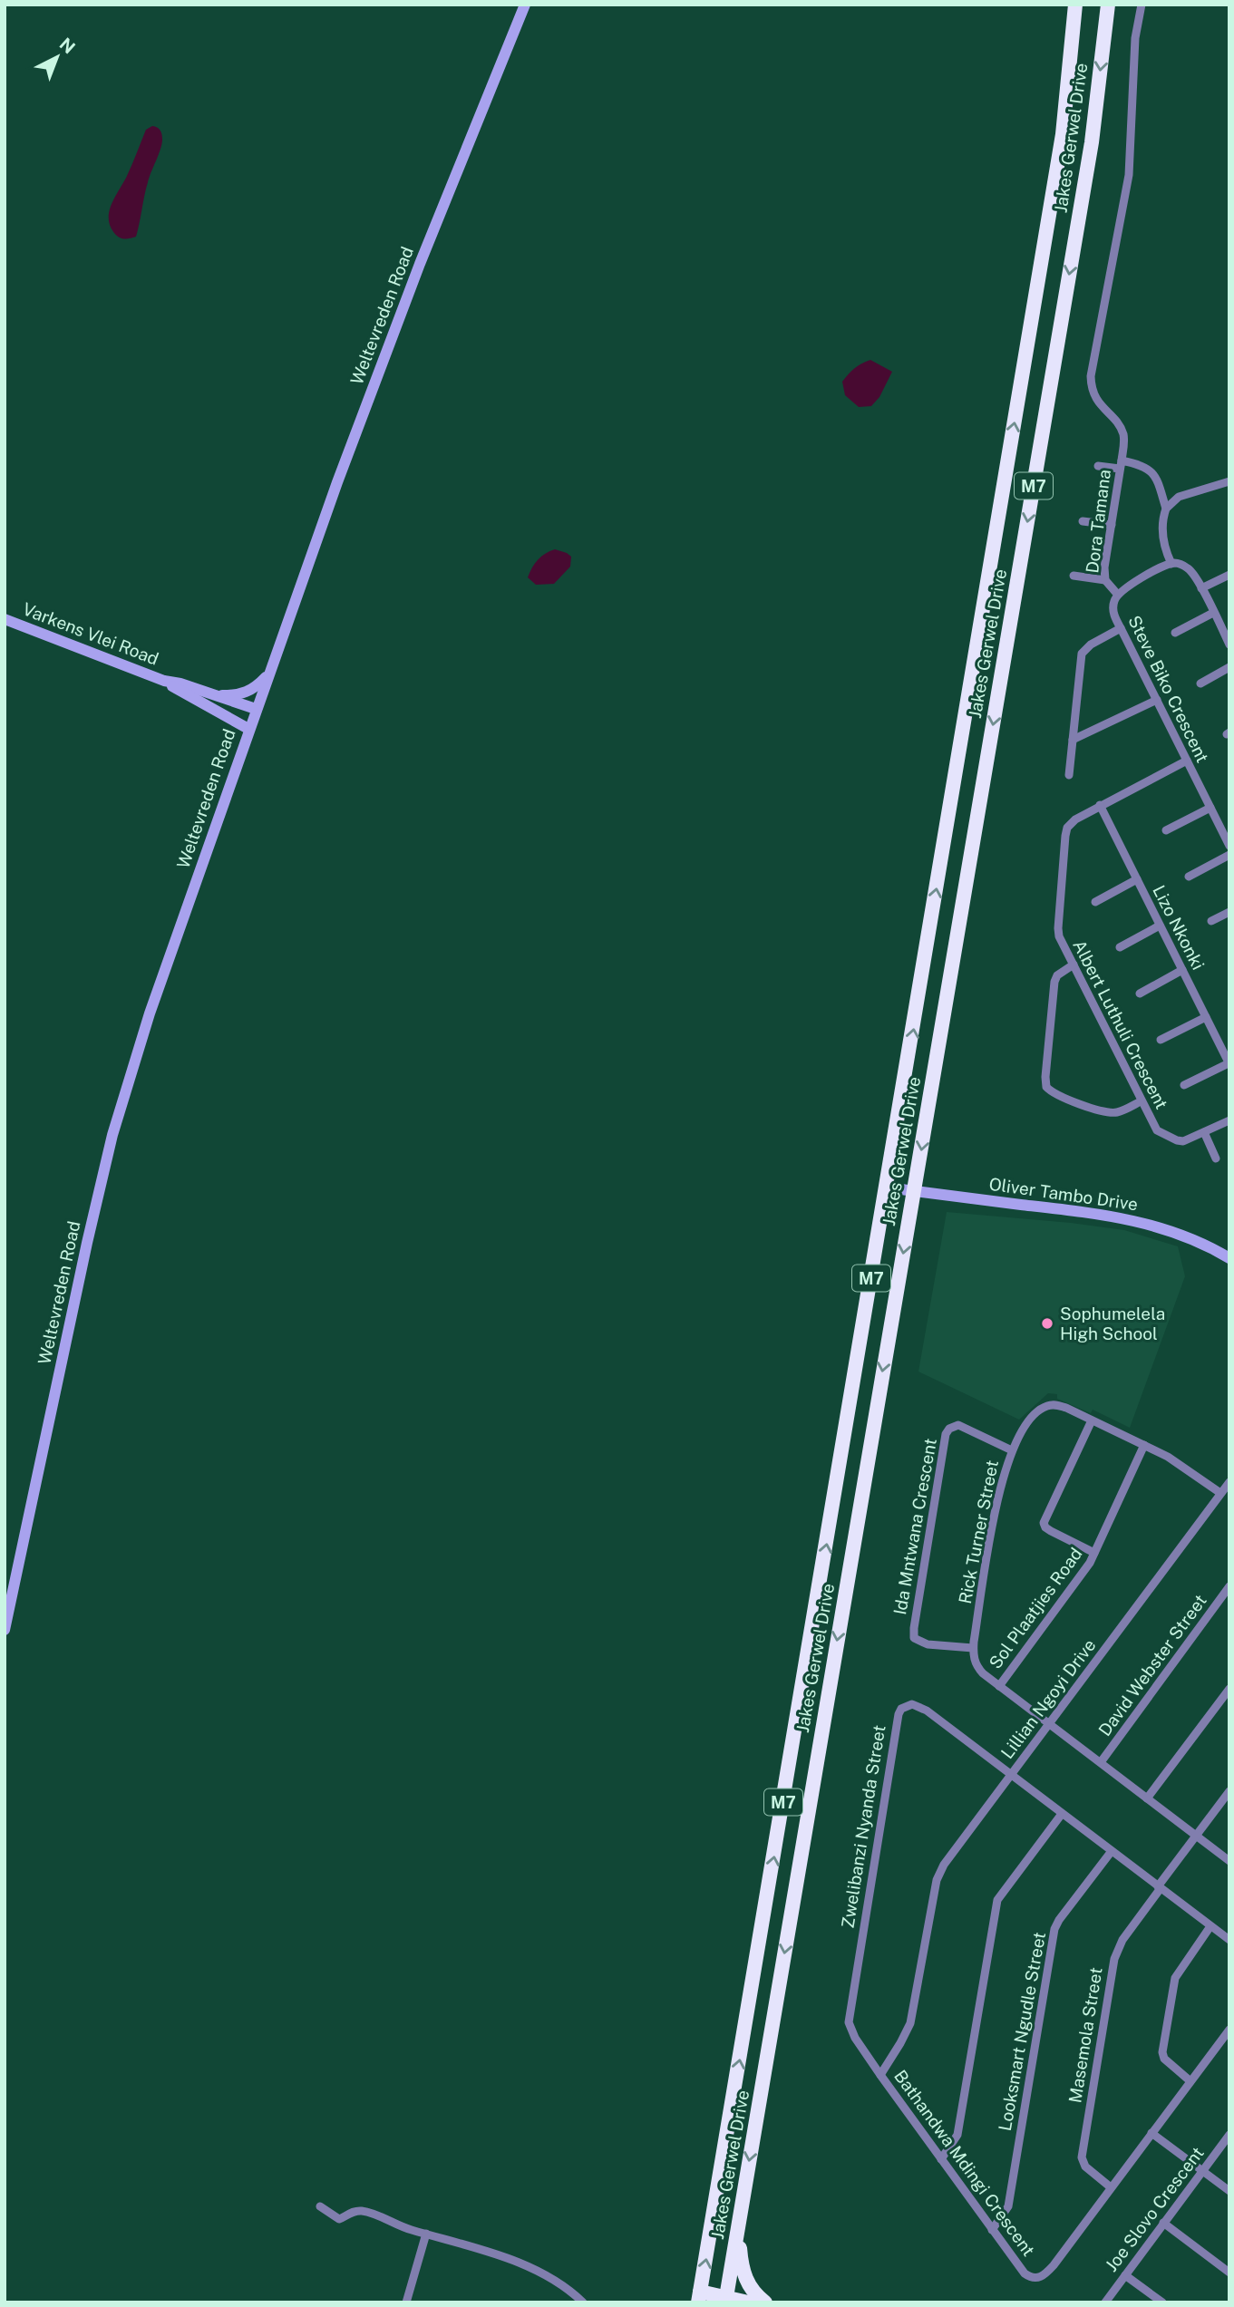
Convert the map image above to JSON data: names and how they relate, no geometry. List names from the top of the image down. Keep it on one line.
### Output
{"streets":{"highway":["Jakes Gerwel Drive","M7"],"street":["Weltevreden Road","Dora Tamana","Varkens Vlei Road","Steve Biko Crescent","Lizo Nkonki","Albert Luthuli Crescent","Oliver Tambo Drive","Ida Mntwana Crescent","Rick Turner Street","Sol Plaatjies Road","David Webster Street","Lillian Ngoyi Drive","Zwelibanzi Nyanda Street","Looksmart Ngudle Street","Masemola Street","Bathandwa Mdingi Crescent","Joe Slovo Crescent"]},"crossings":[["Jakes Gerwel Drive","Oliver Tambo Drive"],["Weltevreden Road","Varkens Vlei Road"],["Dora Tamana","Steve Biko Crescent"],["Steve Biko Crescent","Albert Luthuli Crescent"],["Lizo Nkonki","Albert Luthuli Crescent"],["Ida Mntwana Crescent","Rick Turner Street"],["Rick Turner Street","Sol Plaatjies Road"],["Rick Turner Street","Lillian Ngoyi Drive"],["Lillian Ngoyi Drive","Zwelibanzi Nyanda Street"],["Lillian Ngoyi Drive","Looksmart Ngudle Street"],["Lillian Ngoyi Drive","Masemola Street"],["Lillian Ngoyi Drive","Bathandwa Mdingi Crescent"],["Zwelibanzi Nyanda Street","Bathandwa Mdingi Crescent"],["Looksmart Ngudle Street","Bathandwa Mdingi Crescent"],["Masemola Street","Bathandwa Mdingi Crescent"]],"places":["Sophumelela High School"],"north":"top right"}
